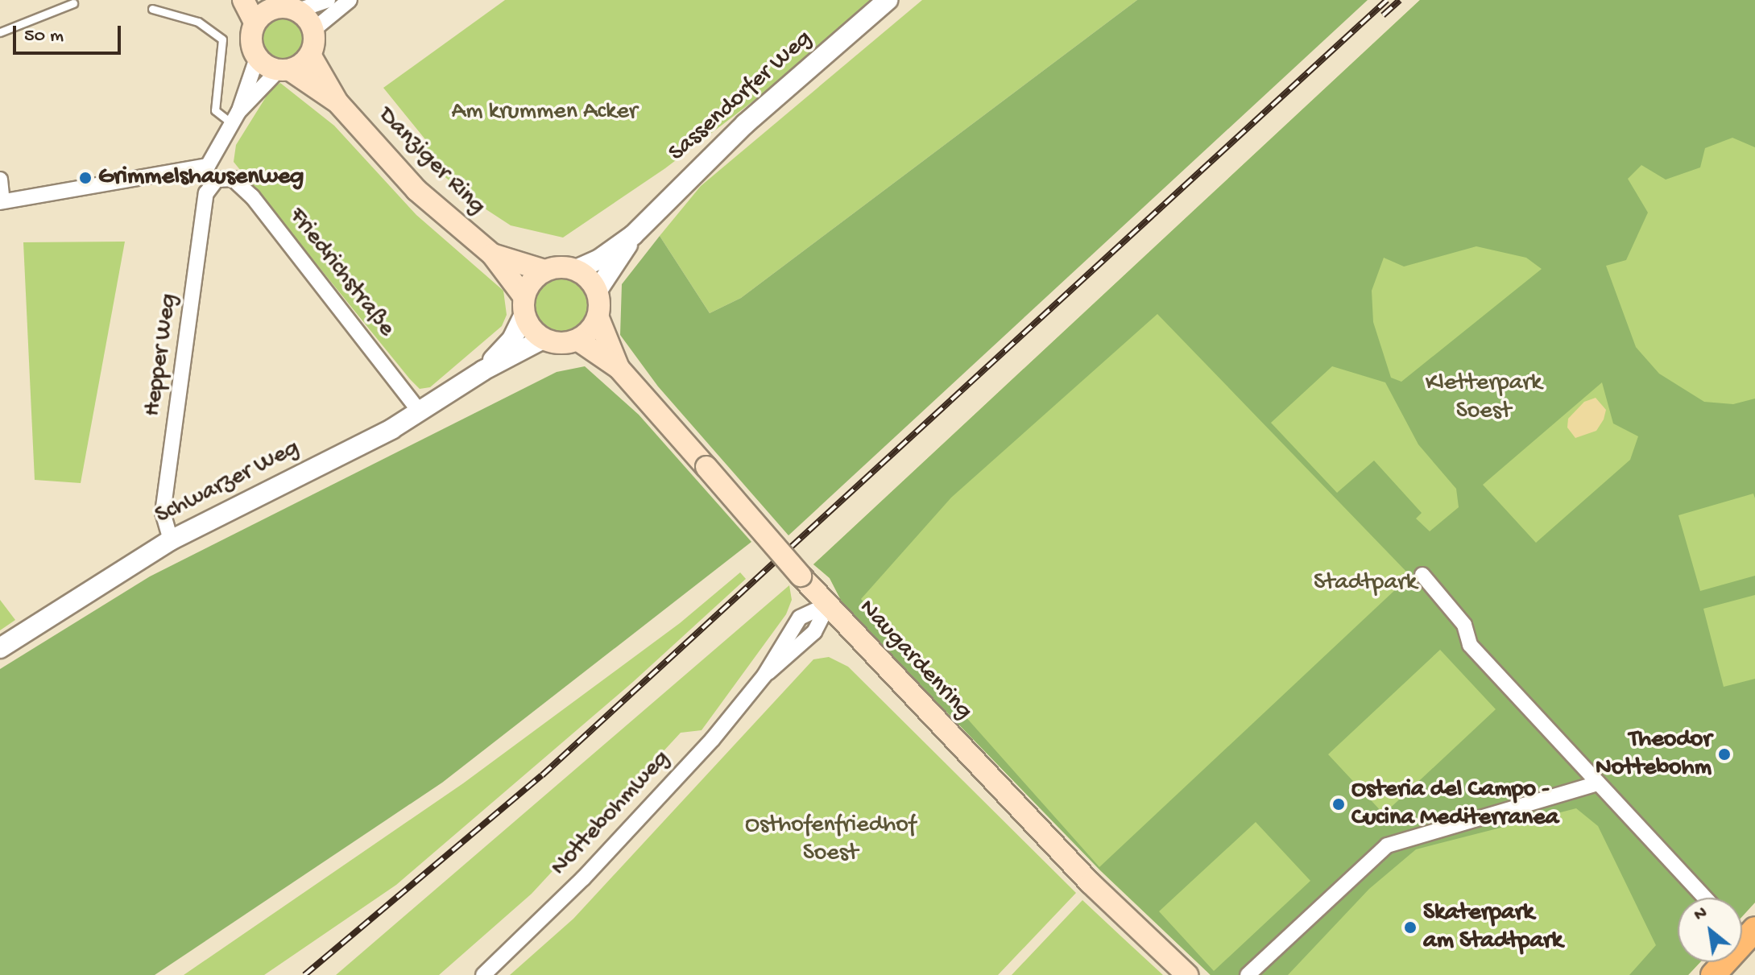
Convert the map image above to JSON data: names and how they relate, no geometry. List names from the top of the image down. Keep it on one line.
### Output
{"streets":{"main road":["Danziger Ring","Naugardenring"],"street":["Sassendorfer Weg","Friedrichstraße","Hepper Weg","Schwarzer Weg","Nottebohmweg"]},"crossings":[["Sassendorfer Weg","Danziger Ring"],["Sassendorfer Weg","Schwarzer Weg"],["Sassendorfer Weg","Naugardenring"],["Danziger Ring","Schwarzer Weg"],["Danziger Ring","Naugardenring"],["Friedrichstraße","Hepper Weg"],["Friedrichstraße","Schwarzer Weg"],["Hepper Weg","Schwarzer Weg"],["Schwarzer Weg","Naugardenring"],["Naugardenring","Nottebohmweg"]],"parks":["Am krummen Acker","Kletterpark Soest","Stadtpark","Osthofenfriedhof Soest"],"places":["Grimmelshausenweg","Theodor Nottebohm","Osteria del Campo - Cucina Mediterranea","Skaterpark am Stadtpark"],"scale_bar":"50 m","north":"top left"}
